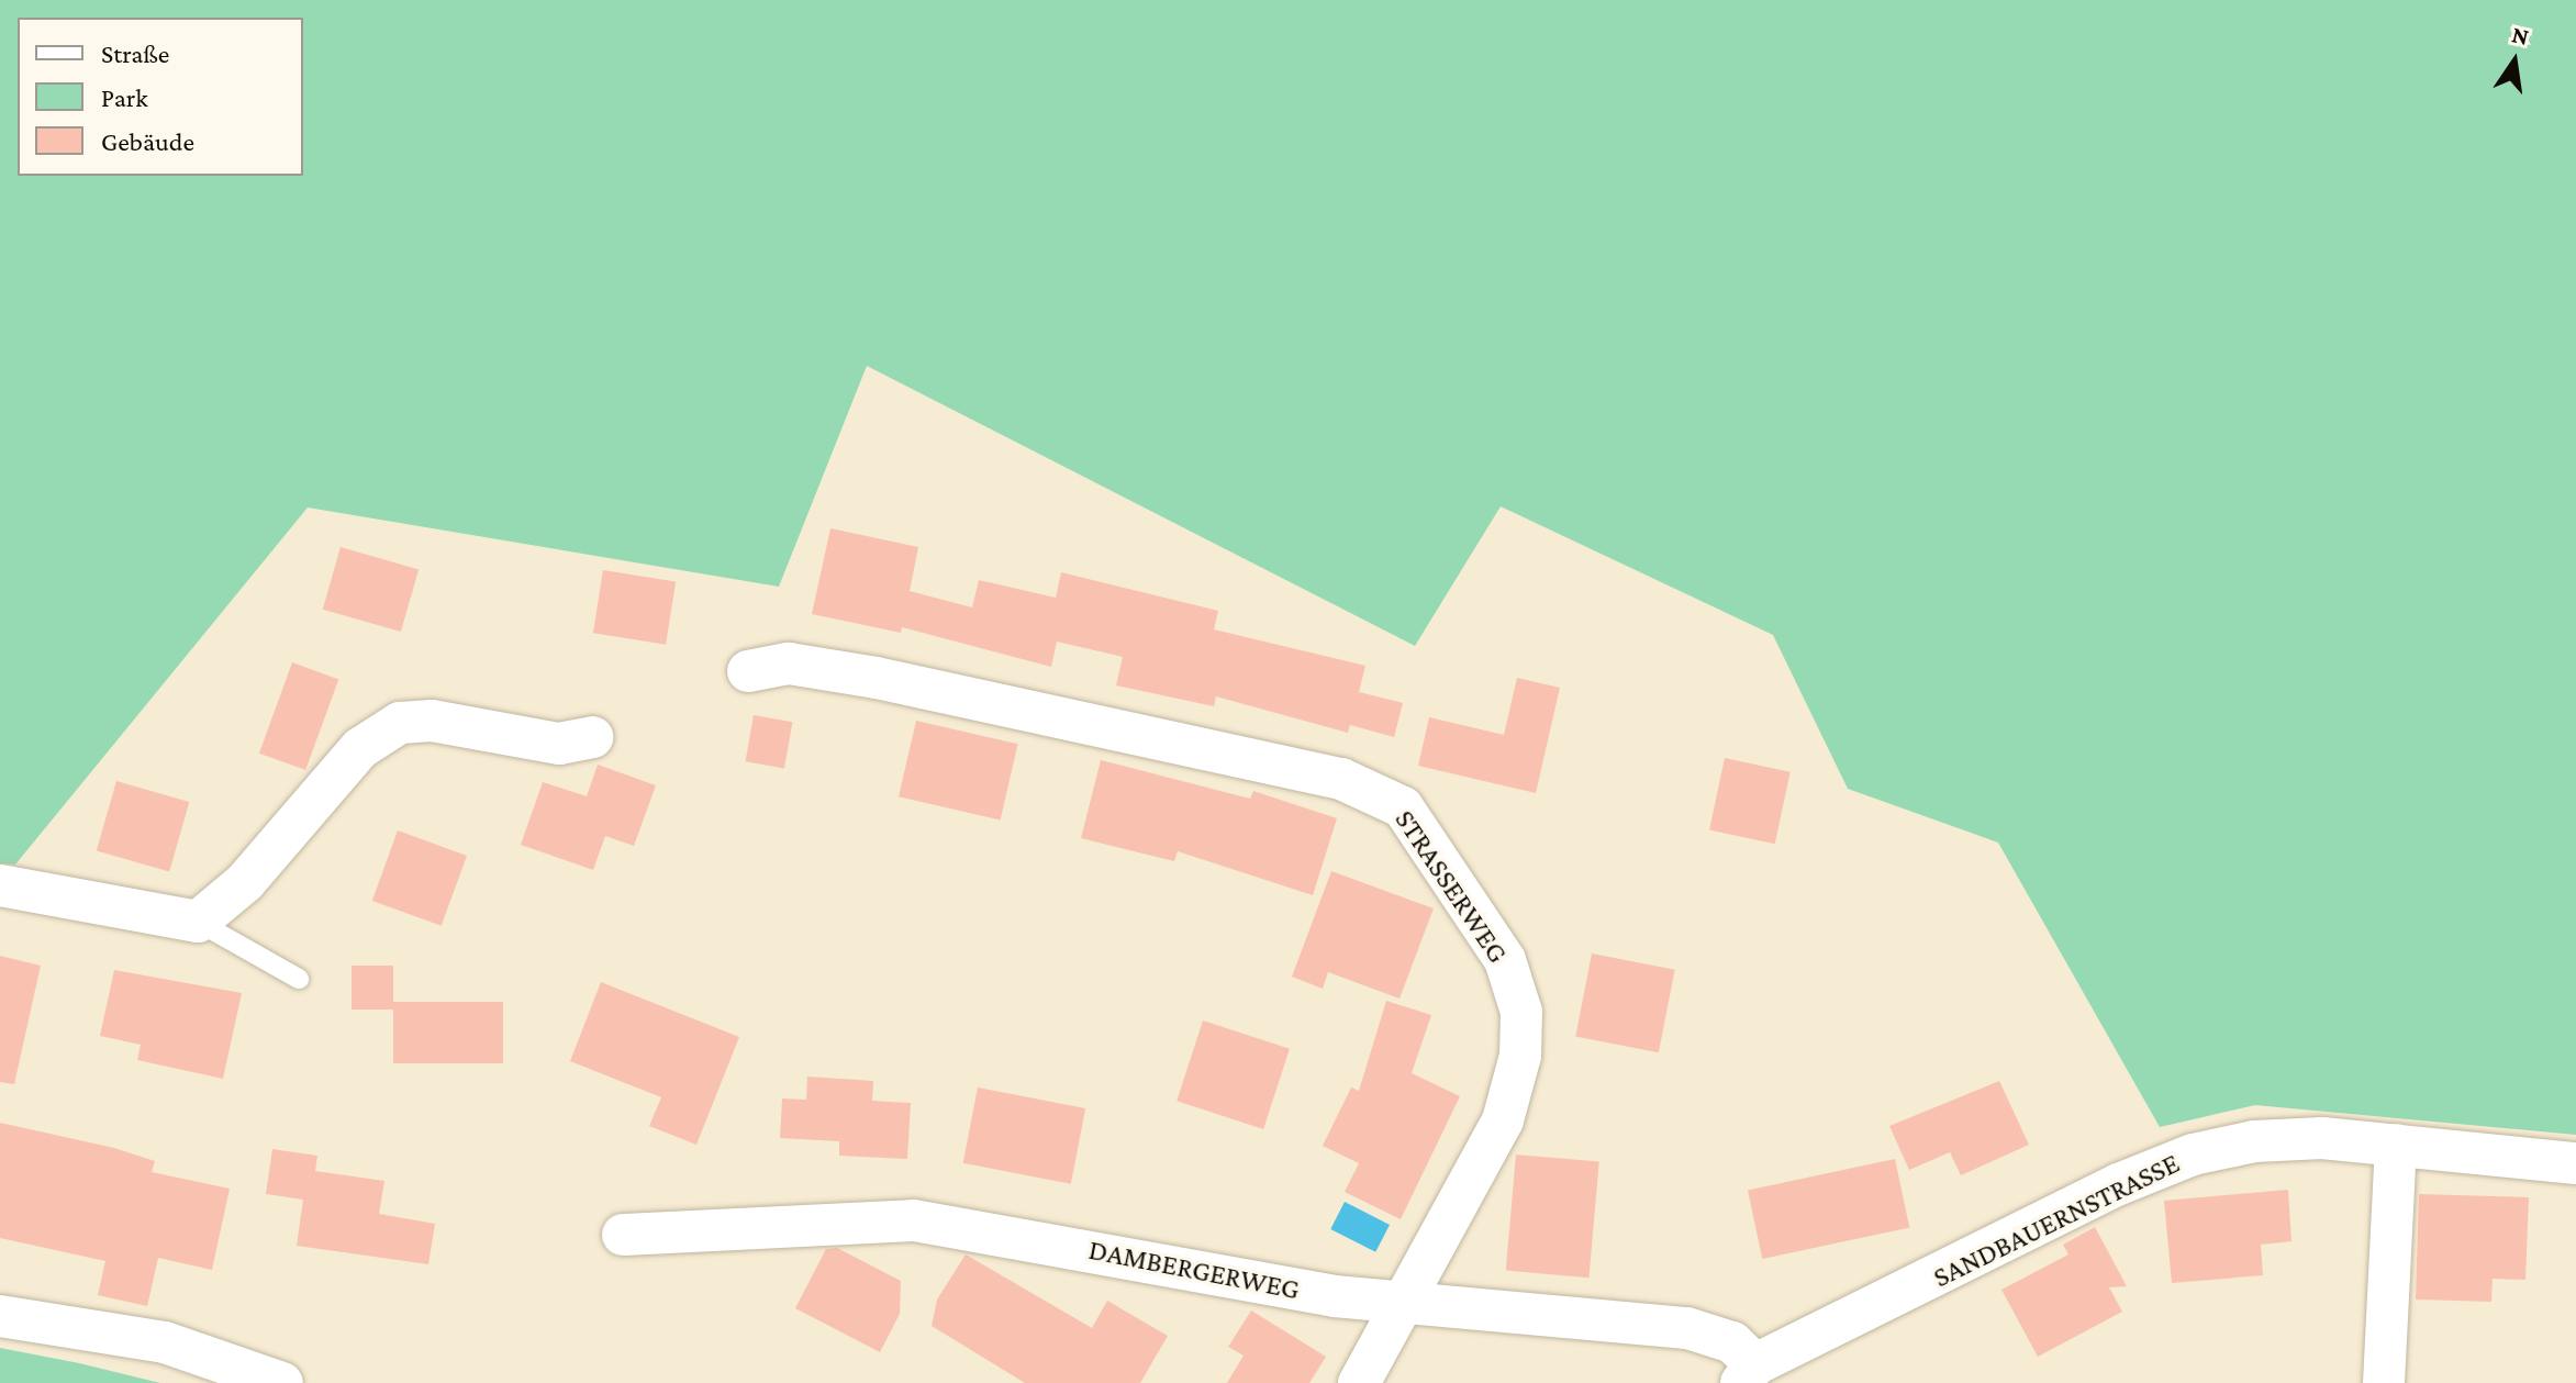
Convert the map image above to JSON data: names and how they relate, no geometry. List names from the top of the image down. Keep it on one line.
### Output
{"streets":{"street":["STRASSERWEG","SANDBAUERNSTRASSE","DAMBERGERWEG"]},"crossings":[["STRASSERWEG","DAMBERGERWEG"],["SANDBAUERNSTRASSE","DAMBERGERWEG"]],"legend":["Straße","Park","Gebäude"],"north":"top"}
